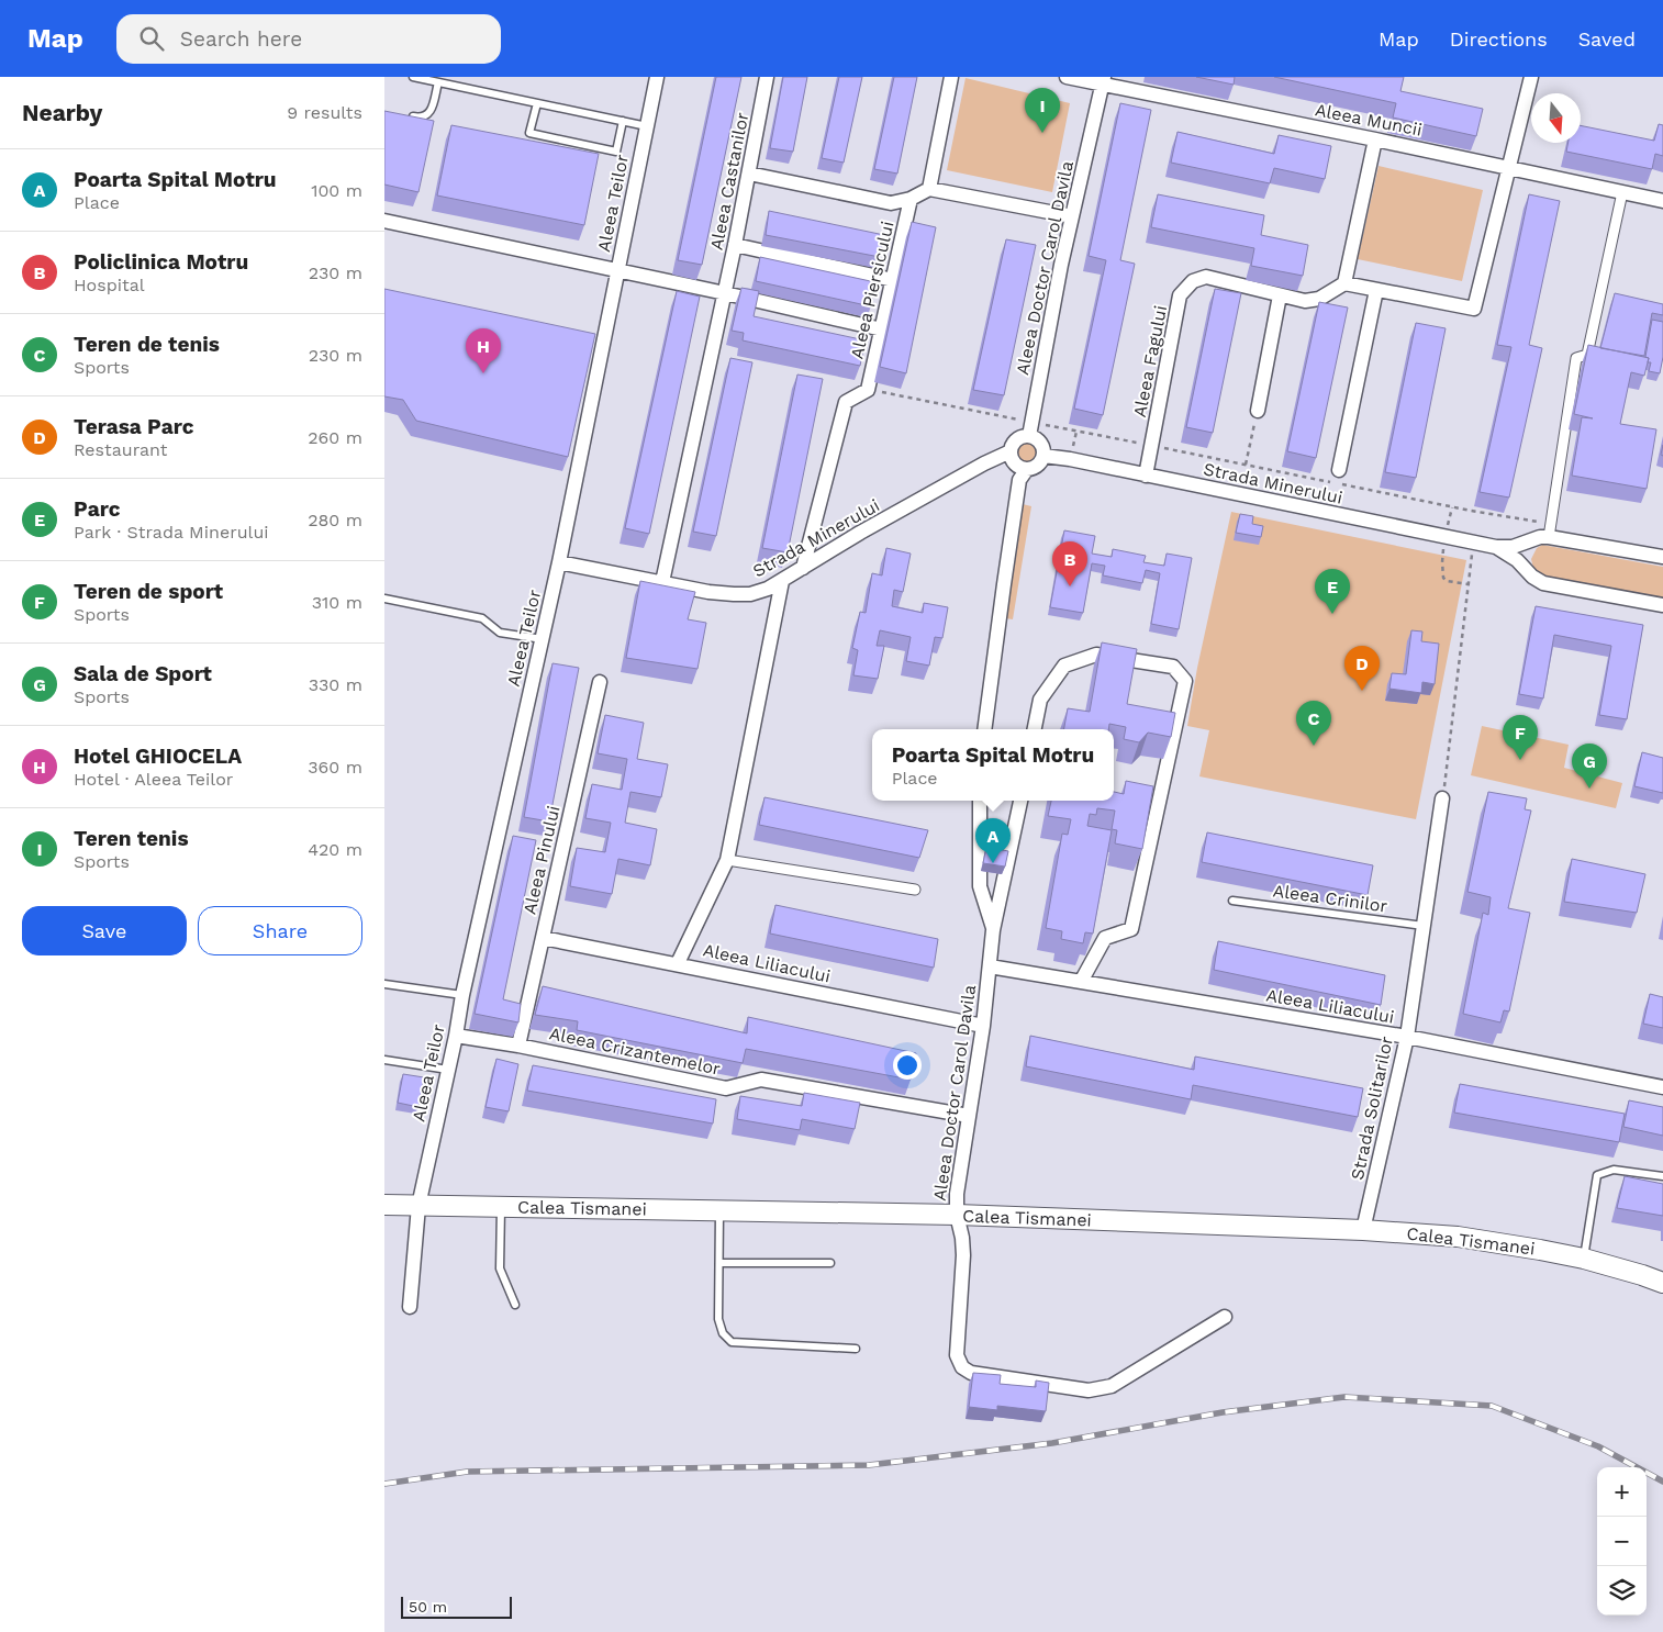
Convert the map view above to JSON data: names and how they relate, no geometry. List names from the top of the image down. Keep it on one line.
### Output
{"streets":{"main road":["Calea Tismanei"],"street":["Aleea Muncii","Aleea Castanilor","Aleea Teilor","Aleea Doctor Carol Davila","Aleea Piersicului","Aleea Fagului","Strada Minerului","Aleea Pinului","Aleea Liliacului","Aleea Crizantemelor","Strada Solitarilor"],"lane":["Aleea Crinilor"]},"crossings":[["Aleea Muncii","Aleea Doctor Carol Davila"],["Aleea Castanilor","Strada Minerului"],["Aleea Teilor","Strada Minerului"],["Aleea Teilor","Aleea Crizantemelor"],["Aleea Teilor","Calea Tismanei"],["Aleea Doctor Carol Davila","Strada Minerului"],["Aleea Doctor Carol Davila","Aleea Liliacului"],["Aleea Doctor Carol Davila","Aleea Crizantemelor"],["Aleea Doctor Carol Davila","Calea Tismanei"],["Aleea Fagului","Strada Minerului"],["Aleea Pinului","Aleea Liliacului"],["Aleea Pinului","Aleea Crizantemelor"],["Aleea Crinilor","Strada Solitarilor"],["Aleea Liliacului","Strada Solitarilor"],["Strada Solitarilor","Calea Tismanei"]],"scale_bar":"50 m","north":"bottom","page":{"header":"Map","search":"Search here","nav":["Map","Directions","Saved"],"heading":["Nearby","9 results"],"pins":["I","H","B","E","D","C","F","G","A"],"list":[{"mark":"A","name":"Poarta Spital Motru","note":"Place","value":"100 m"},{"mark":"B","name":"Policlinica Motru","note":"Hospital","value":"230 m"},{"mark":"C","name":"Teren de tenis","note":"Sports","value":"230 m"},{"mark":"D","name":"Terasa Parc","note":"Restaurant","value":"260 m"},{"mark":"E","name":"Parc","note":"Park · Strada Minerului","value":"280 m"},{"mark":"F","name":"Teren de sport","note":"Sports","value":"310 m"},{"mark":"G","name":"Sala de Sport","note":"Sports","value":"330 m"},{"mark":"H","name":"Hotel GHIOCELA","note":"Hotel · Aleea Teilor","value":"360 m"},{"mark":"I","name":"Teren tenis","note":"Sports","value":"420 m"}],"popup":["Poarta Spital Motru","Place"],"buttons":["Save","Share"],"map_buttons":["+","−"],"scale":"50 m"}}
